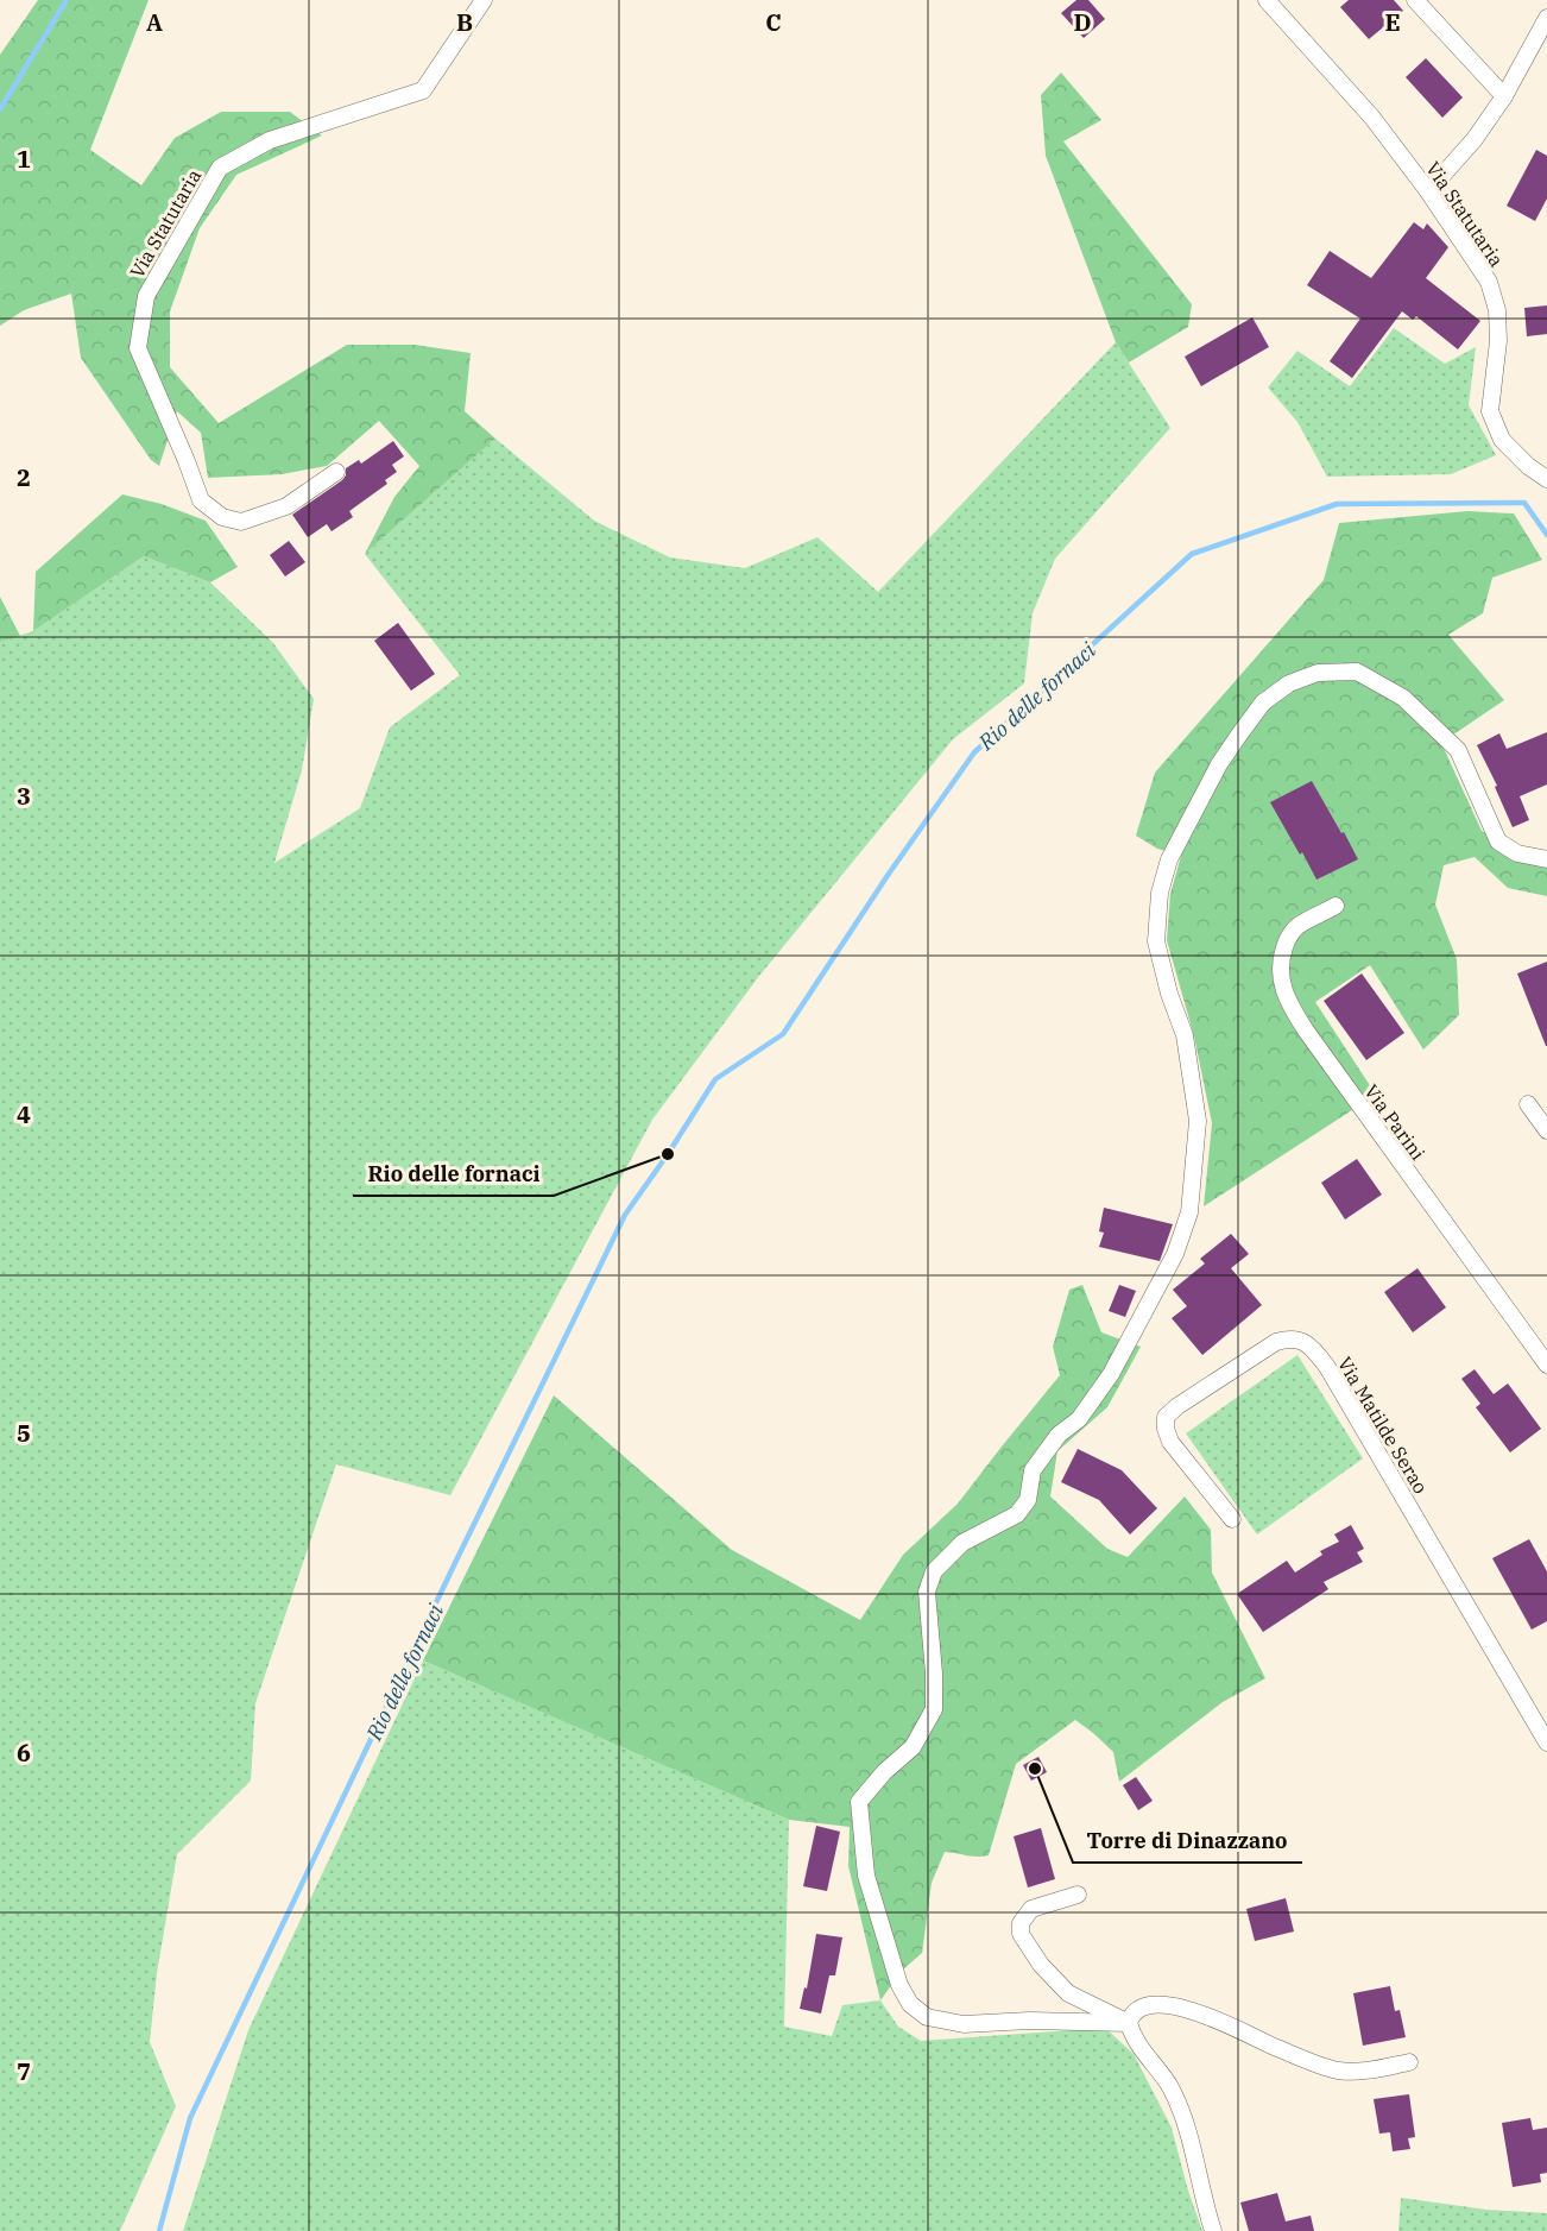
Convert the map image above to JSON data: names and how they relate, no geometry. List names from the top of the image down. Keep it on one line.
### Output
{"streets":{"street":["Via Statutaria","Via Parini","Via Matilde Serao"]},"water":["Rio delle fornaci"],"places":["Rio delle fornaci","Torre di Dinazzano"],"grid":{"columns":["A","B","C","D","E"],"rows":["1","2","3","4","5","6","7"]}}
